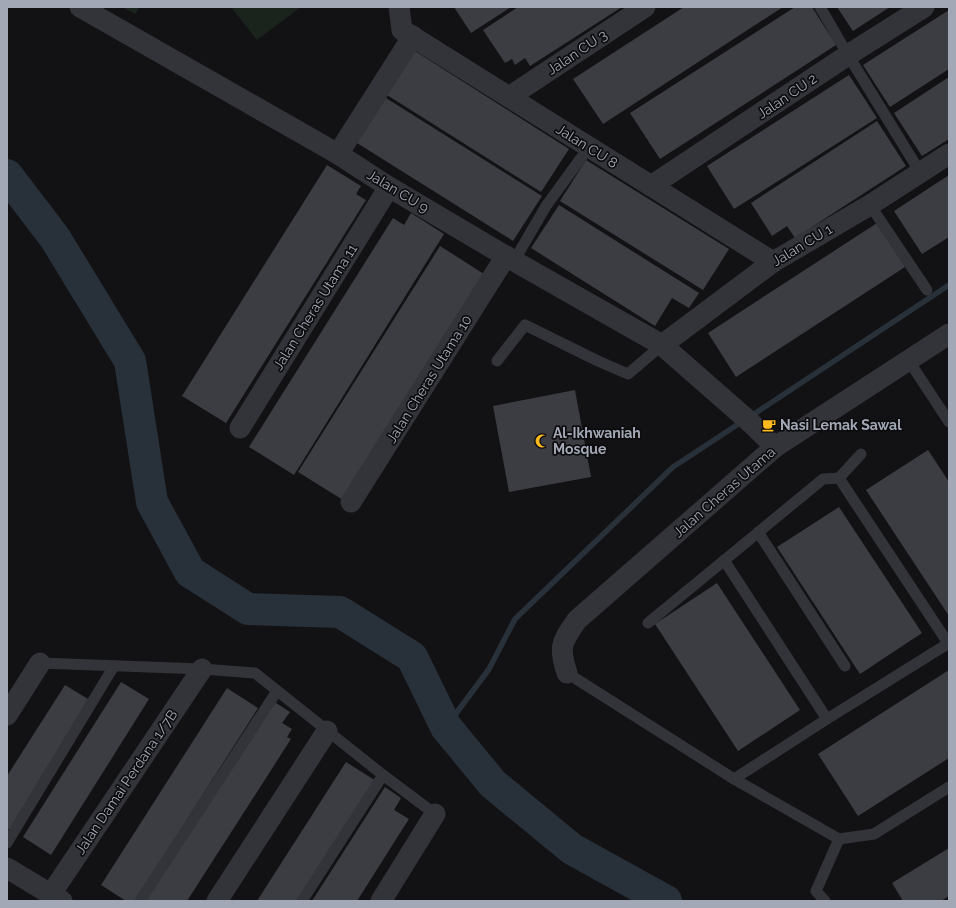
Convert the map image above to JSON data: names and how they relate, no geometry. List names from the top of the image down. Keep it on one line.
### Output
{"streets":{"street":["Jalan CU 3","Jalan CU 2","Jalan CU 8","Jalan CU 9","Jalan CU 1","Jalan Cheras Utama 11","Jalan Cheras Utama 10","Jalan Cheras Utama","Jalan Damai Perdana 1/7B"]},"crossings":[["Jalan CU 3","Jalan CU 8"],["Jalan CU 2","Jalan CU 8"],["Jalan CU 8","Jalan CU 1"],["Jalan CU 9","Jalan CU 1"],["Jalan CU 9","Jalan Cheras Utama 11"],["Jalan CU 9","Jalan Cheras Utama 10"],["Jalan CU 9","Jalan Cheras Utama"]],"places":{"cafe":["Nasi Lemak Sawal"],"mosque":["Al-Ikhwaniah Mosque"]}}
